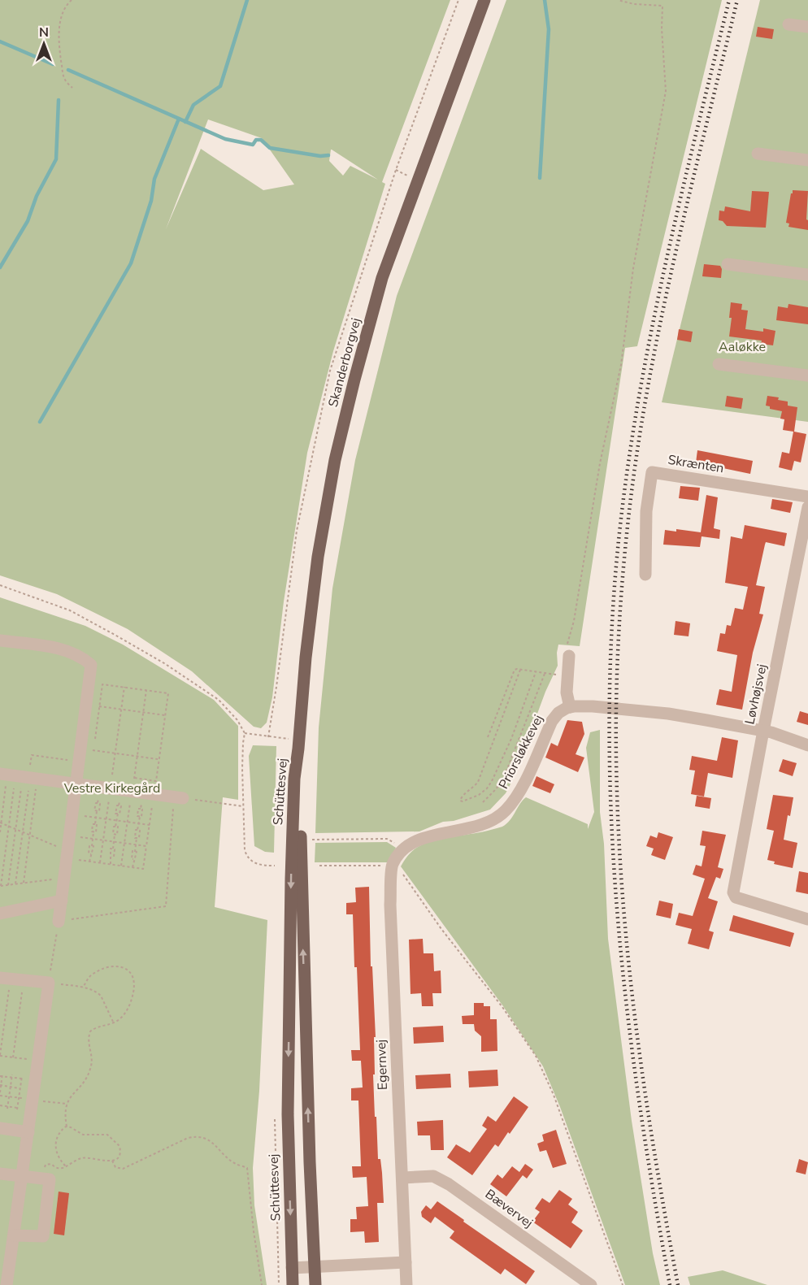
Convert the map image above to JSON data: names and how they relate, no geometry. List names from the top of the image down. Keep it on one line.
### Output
{"streets":{"main road":["Skanderborgvej","Schüttesvej"],"street":["Skrænten","Løvhøjsvej","Priorsløkkevej","Egernvej","Bævervej"]},"crossings":[["Skanderborgvej","Schüttesvej"],["Egernvej","Bævervej"]],"parks":["Aaløkke","Vestre Kirkegård"],"north":"top"}
